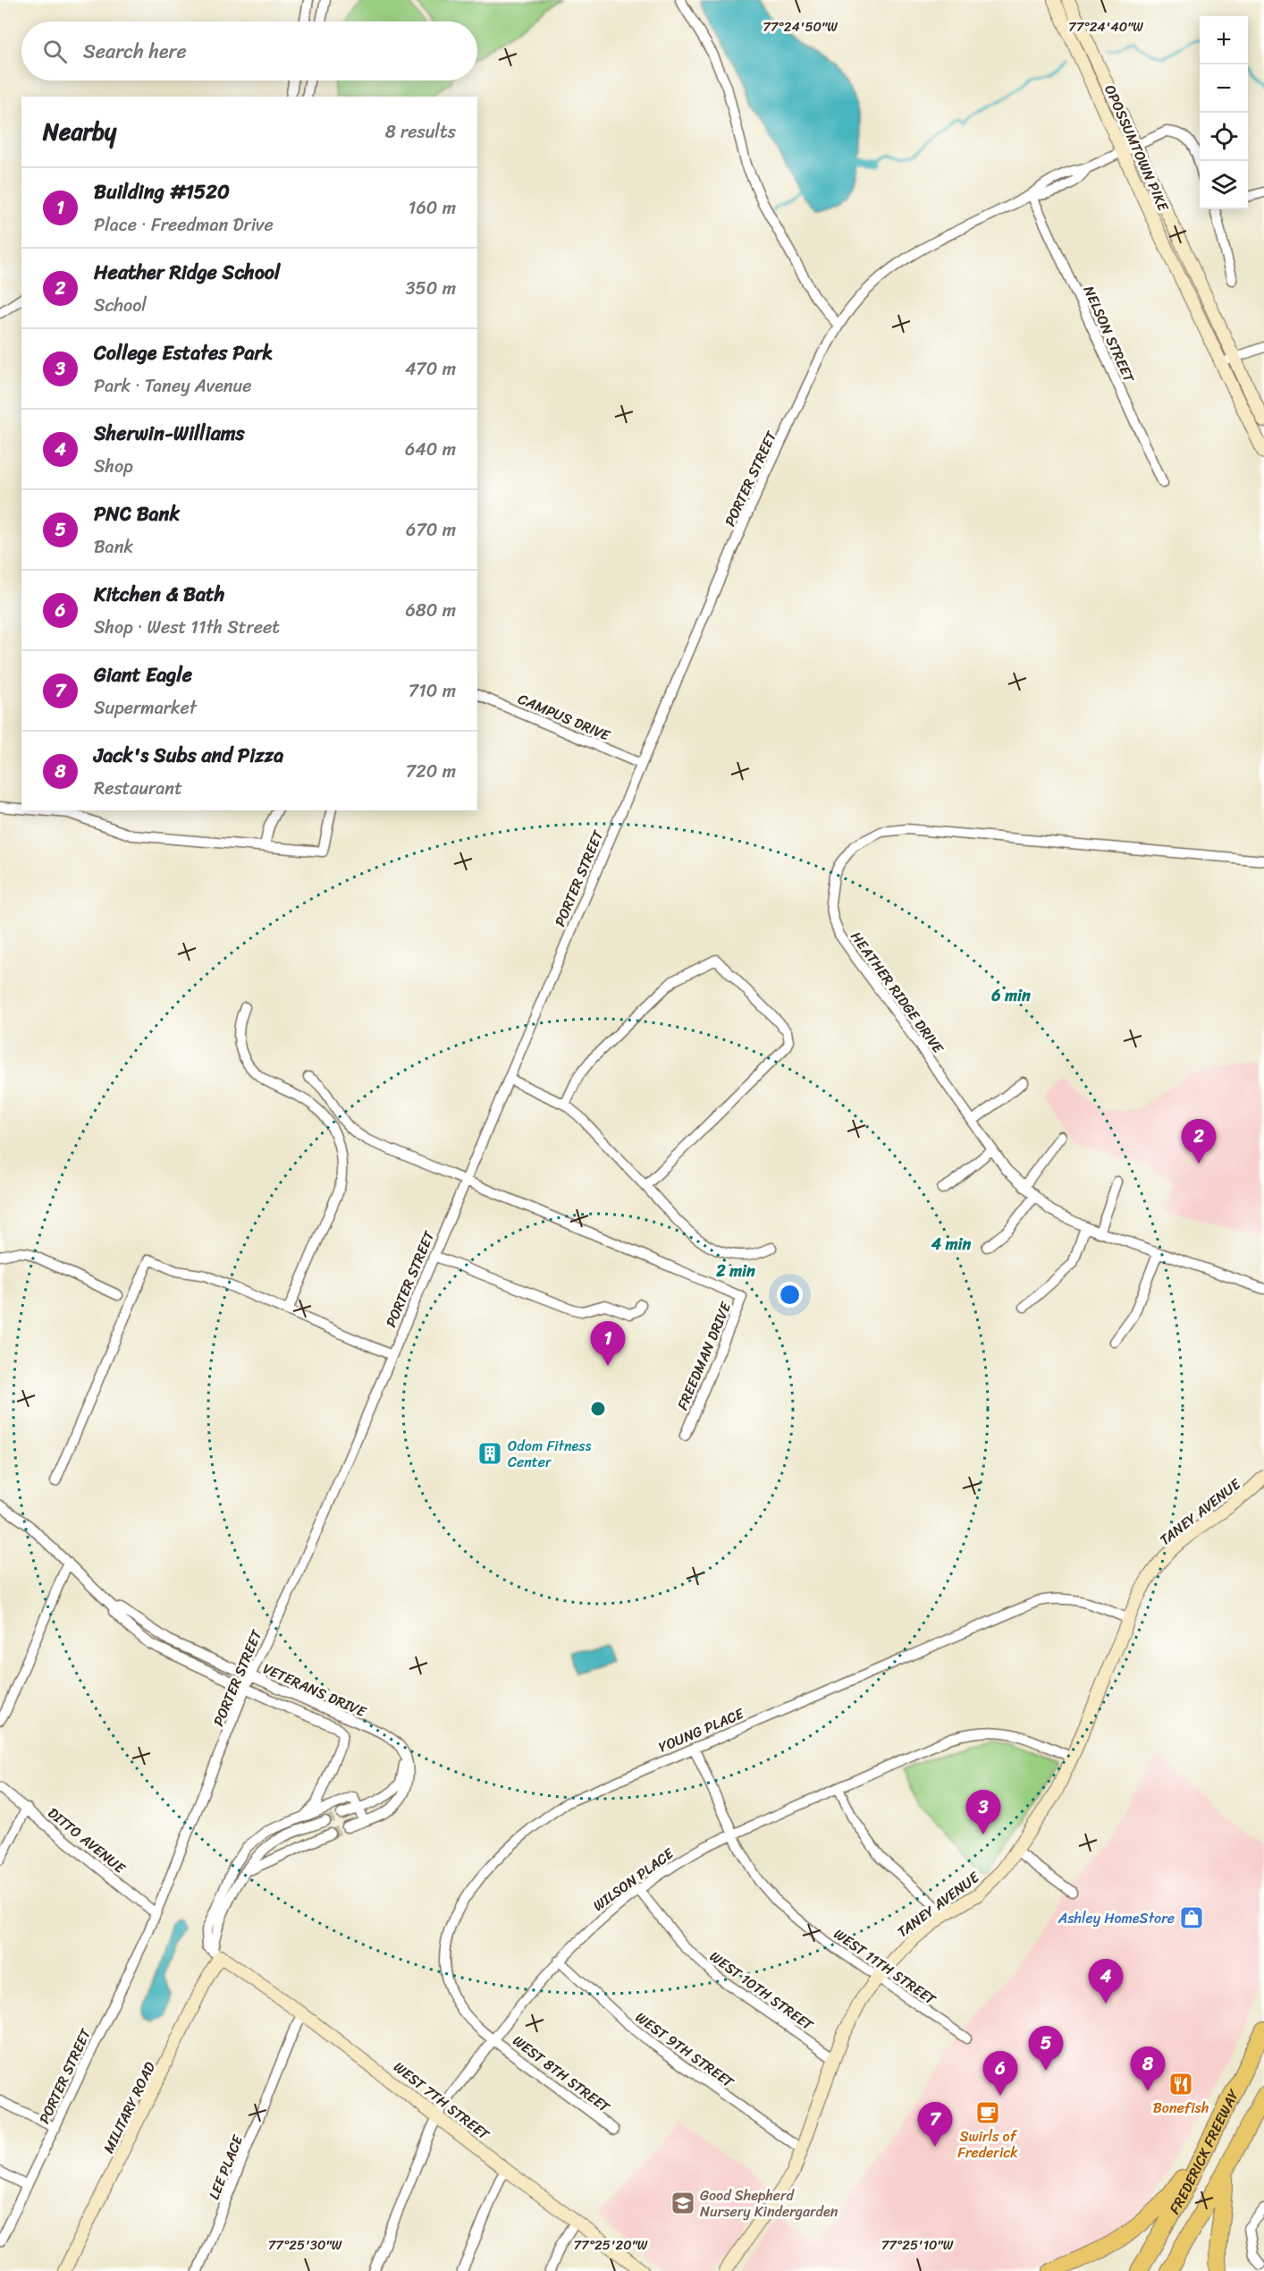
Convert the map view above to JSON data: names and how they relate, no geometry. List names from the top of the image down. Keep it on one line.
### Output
{"streets":{"highway":["FREDERICK FREEWAY"],"street":["OPOSSUMTOWN PIKE","NELSON STREET","PORTER STREET","CAMPUS DRIVE","HEATHER RIDGE DRIVE","FREEDMAN DRIVE","TANEY AVENUE","VETERANS DRIVE","YOUNG PLACE","DITTO AVENUE","WILSON PLACE","WEST 11TH STREET","WEST 10TH STREET","WEST 9TH STREET","WEST 8TH STREET","WEST 7TH STREET","MILITARY ROAD","LEE PLACE"]},"crossings":[["OPOSSUMTOWN PIKE","PORTER STREET"],["NELSON STREET","PORTER STREET"],["PORTER STREET","CAMPUS DRIVE"],["PORTER STREET","FREEDMAN DRIVE"],["PORTER STREET","VETERANS DRIVE"],["PORTER STREET","DITTO AVENUE"],["TANEY AVENUE","YOUNG PLACE"],["TANEY AVENUE","WILSON PLACE"],["TANEY AVENUE","WEST 11TH STREET"],["TANEY AVENUE","WEST 10TH STREET"],["TANEY AVENUE","WEST 9TH STREET"],["YOUNG PLACE","WILSON PLACE"],["YOUNG PLACE","WEST 11TH STREET"],["YOUNG PLACE","WEST 8TH STREET"],["WILSON PLACE","WEST 11TH STREET"],["WILSON PLACE","WEST 10TH STREET"],["WILSON PLACE","WEST 9TH STREET"],["WILSON PLACE","WEST 8TH STREET"],["WILSON PLACE","WEST 7TH STREET"],["WEST 7TH STREET","MILITARY ROAD"],["WEST 7TH STREET","LEE PLACE"]],"places":{"building":["Odom Fitness Center"],"shop":["Ashley HomeStore"],"restaurant":["Bonefish"],"cafe":["Swirls of Frederick"],"school or university":["Good Shepherd Nursery Kindergarden"]},"page":{"map_buttons":["+","−"],"search":"Search here","heading":["Nearby","8 results"],"list":[{"mark":"1","name":"Building #1520","note":"Place · Freedman Drive","value":"160 m"},{"mark":"2","name":"Heather Ridge School","note":"School","value":"350 m"},{"mark":"3","name":"College Estates Park","note":"Park · Taney Avenue","value":"470 m"},{"mark":"4","name":"Sherwin-Williams","note":"Shop","value":"640 m"},{"mark":"5","name":"PNC Bank","note":"Bank","value":"670 m"},{"mark":"6","name":"Kitchen & Bath","note":"Shop · West 11th Street","value":"680 m"},{"mark":"7","name":"Giant Eagle","note":"Supermarket","value":"710 m"},{"mark":"8","name":"Jack's Subs and Pizza","note":"Restaurant","value":"720 m"}],"pins":["2","1","3","4","5","8","6","7"]},"coordinates":["77°24'50\"W","77°24'40\"W","77°25'30\"W","77°25'20\"W","77°25'10\"W"],"rings":["6 min","4 min","2 min"]}
